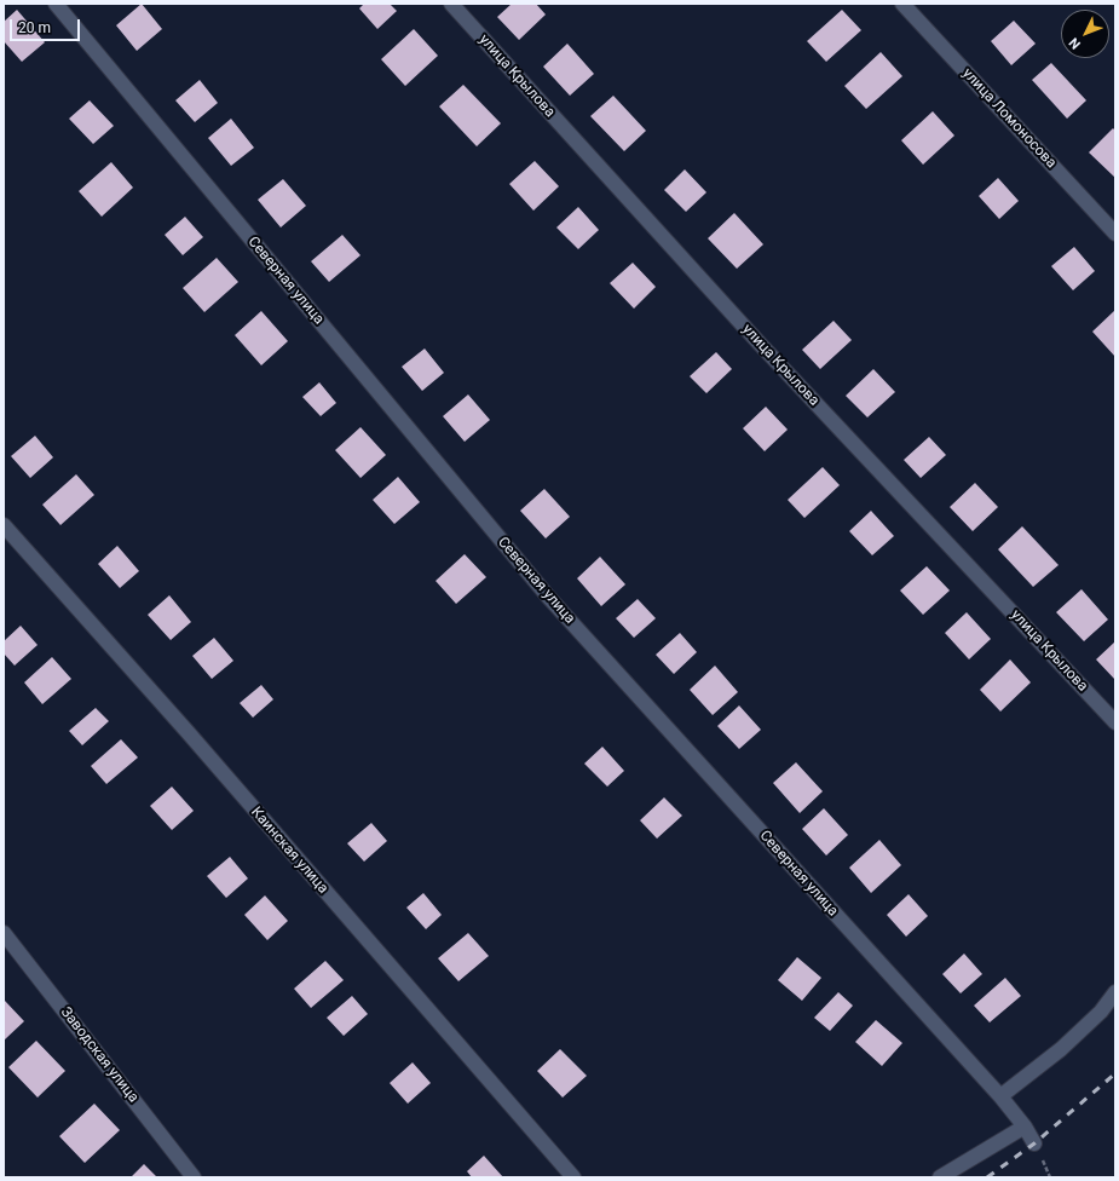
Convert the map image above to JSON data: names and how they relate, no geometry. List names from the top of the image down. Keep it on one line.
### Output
{"streets":{"street":["улица Крылова","улица Ломоносова","Северная улица","Каинская улица","Заводская улица"]},"scale_bar":"20 m","north":"bottom left"}
